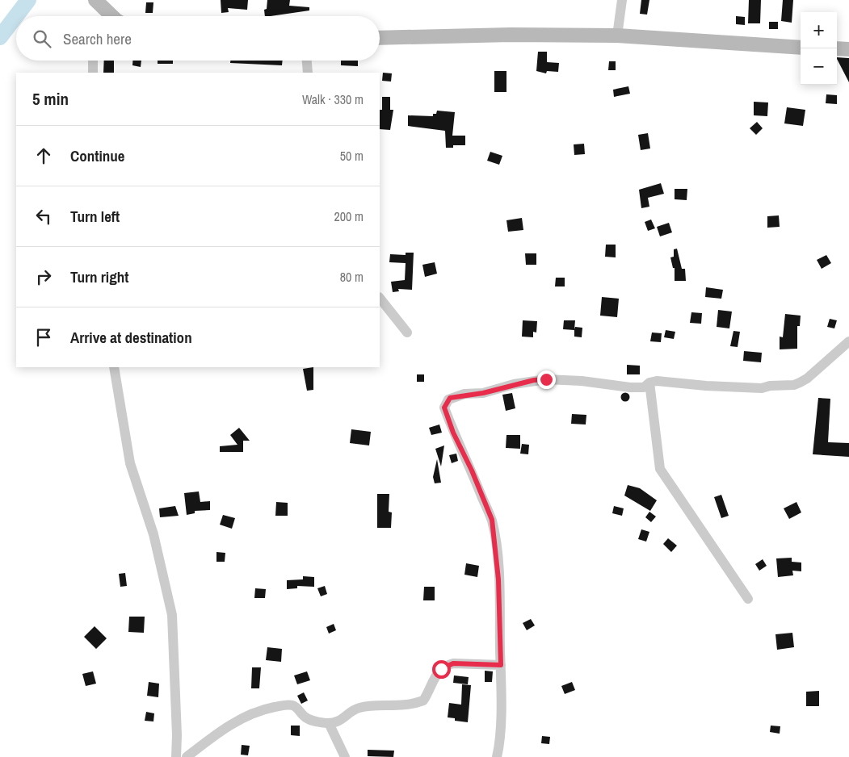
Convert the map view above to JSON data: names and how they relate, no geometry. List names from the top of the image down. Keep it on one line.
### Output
{"page":{"map_buttons":["+","−"],"search":"Search here","heading":["5 min","Walk · 330 m"],"list":[["Continue","50 m"],["Turn left","200 m"],["Turn right","80 m"],"Arrive at destination"]}}
